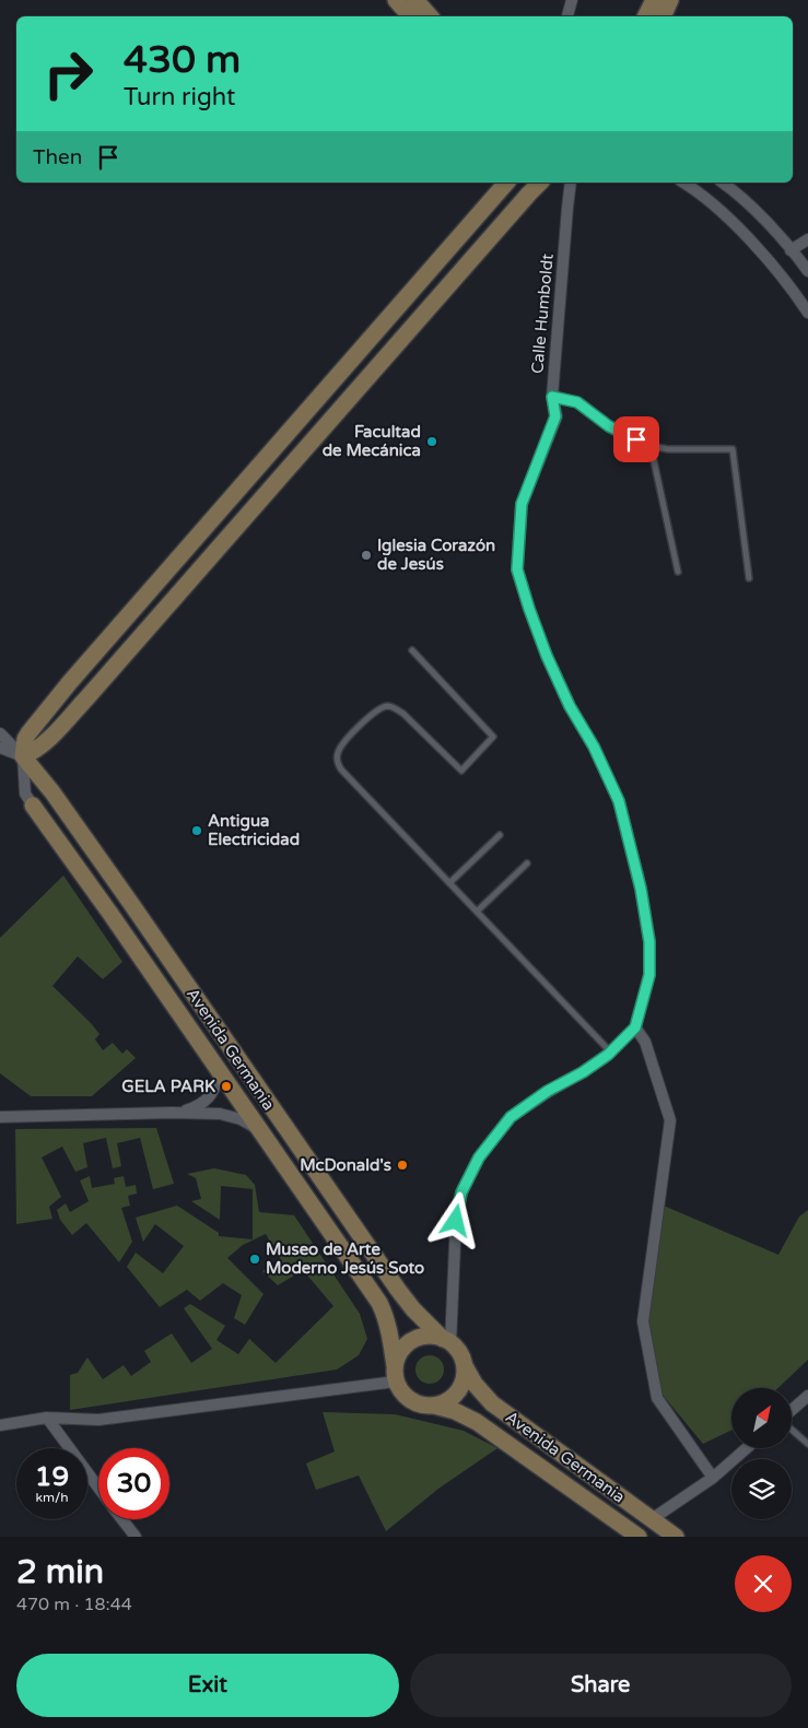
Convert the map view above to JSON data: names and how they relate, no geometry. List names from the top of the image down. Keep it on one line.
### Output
{"streets":{"street":["Calle Humboldt","Avenida Germania"]},"crossings":[["Calle Humboldt","Avenida Germania"]],"places":["Facultad de Mecánica","Iglesia Corazón de Jesús","Antigua Electricidad","GELA PARK","McDonald's","Museo de Arte Moderno Jesús Soto"],"north":"top right","page":{"turn":["430 m","Turn right"],"then":"Then","speed":"19 km/h","limit":"30","heading":["2 min","470 m · 18:44"],"buttons":["Exit","Share"]}}
